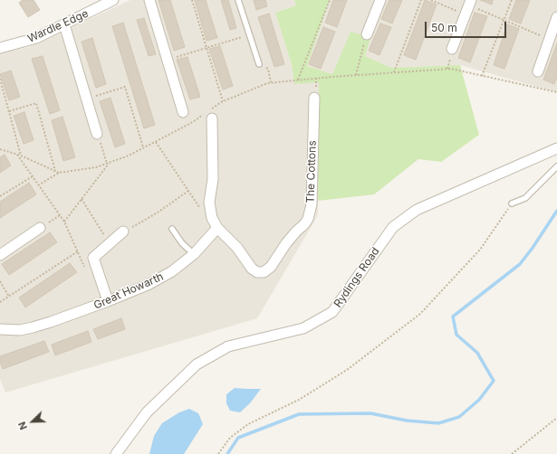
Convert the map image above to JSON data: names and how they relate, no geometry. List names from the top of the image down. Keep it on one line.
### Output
{"streets":{"street":["Wardle Edge","The Cottons","Rydings Road","Great Howarth"]},"crossings":[["The Cottons","Great Howarth"]],"scale_bar":"50 m","north":"bottom left"}
